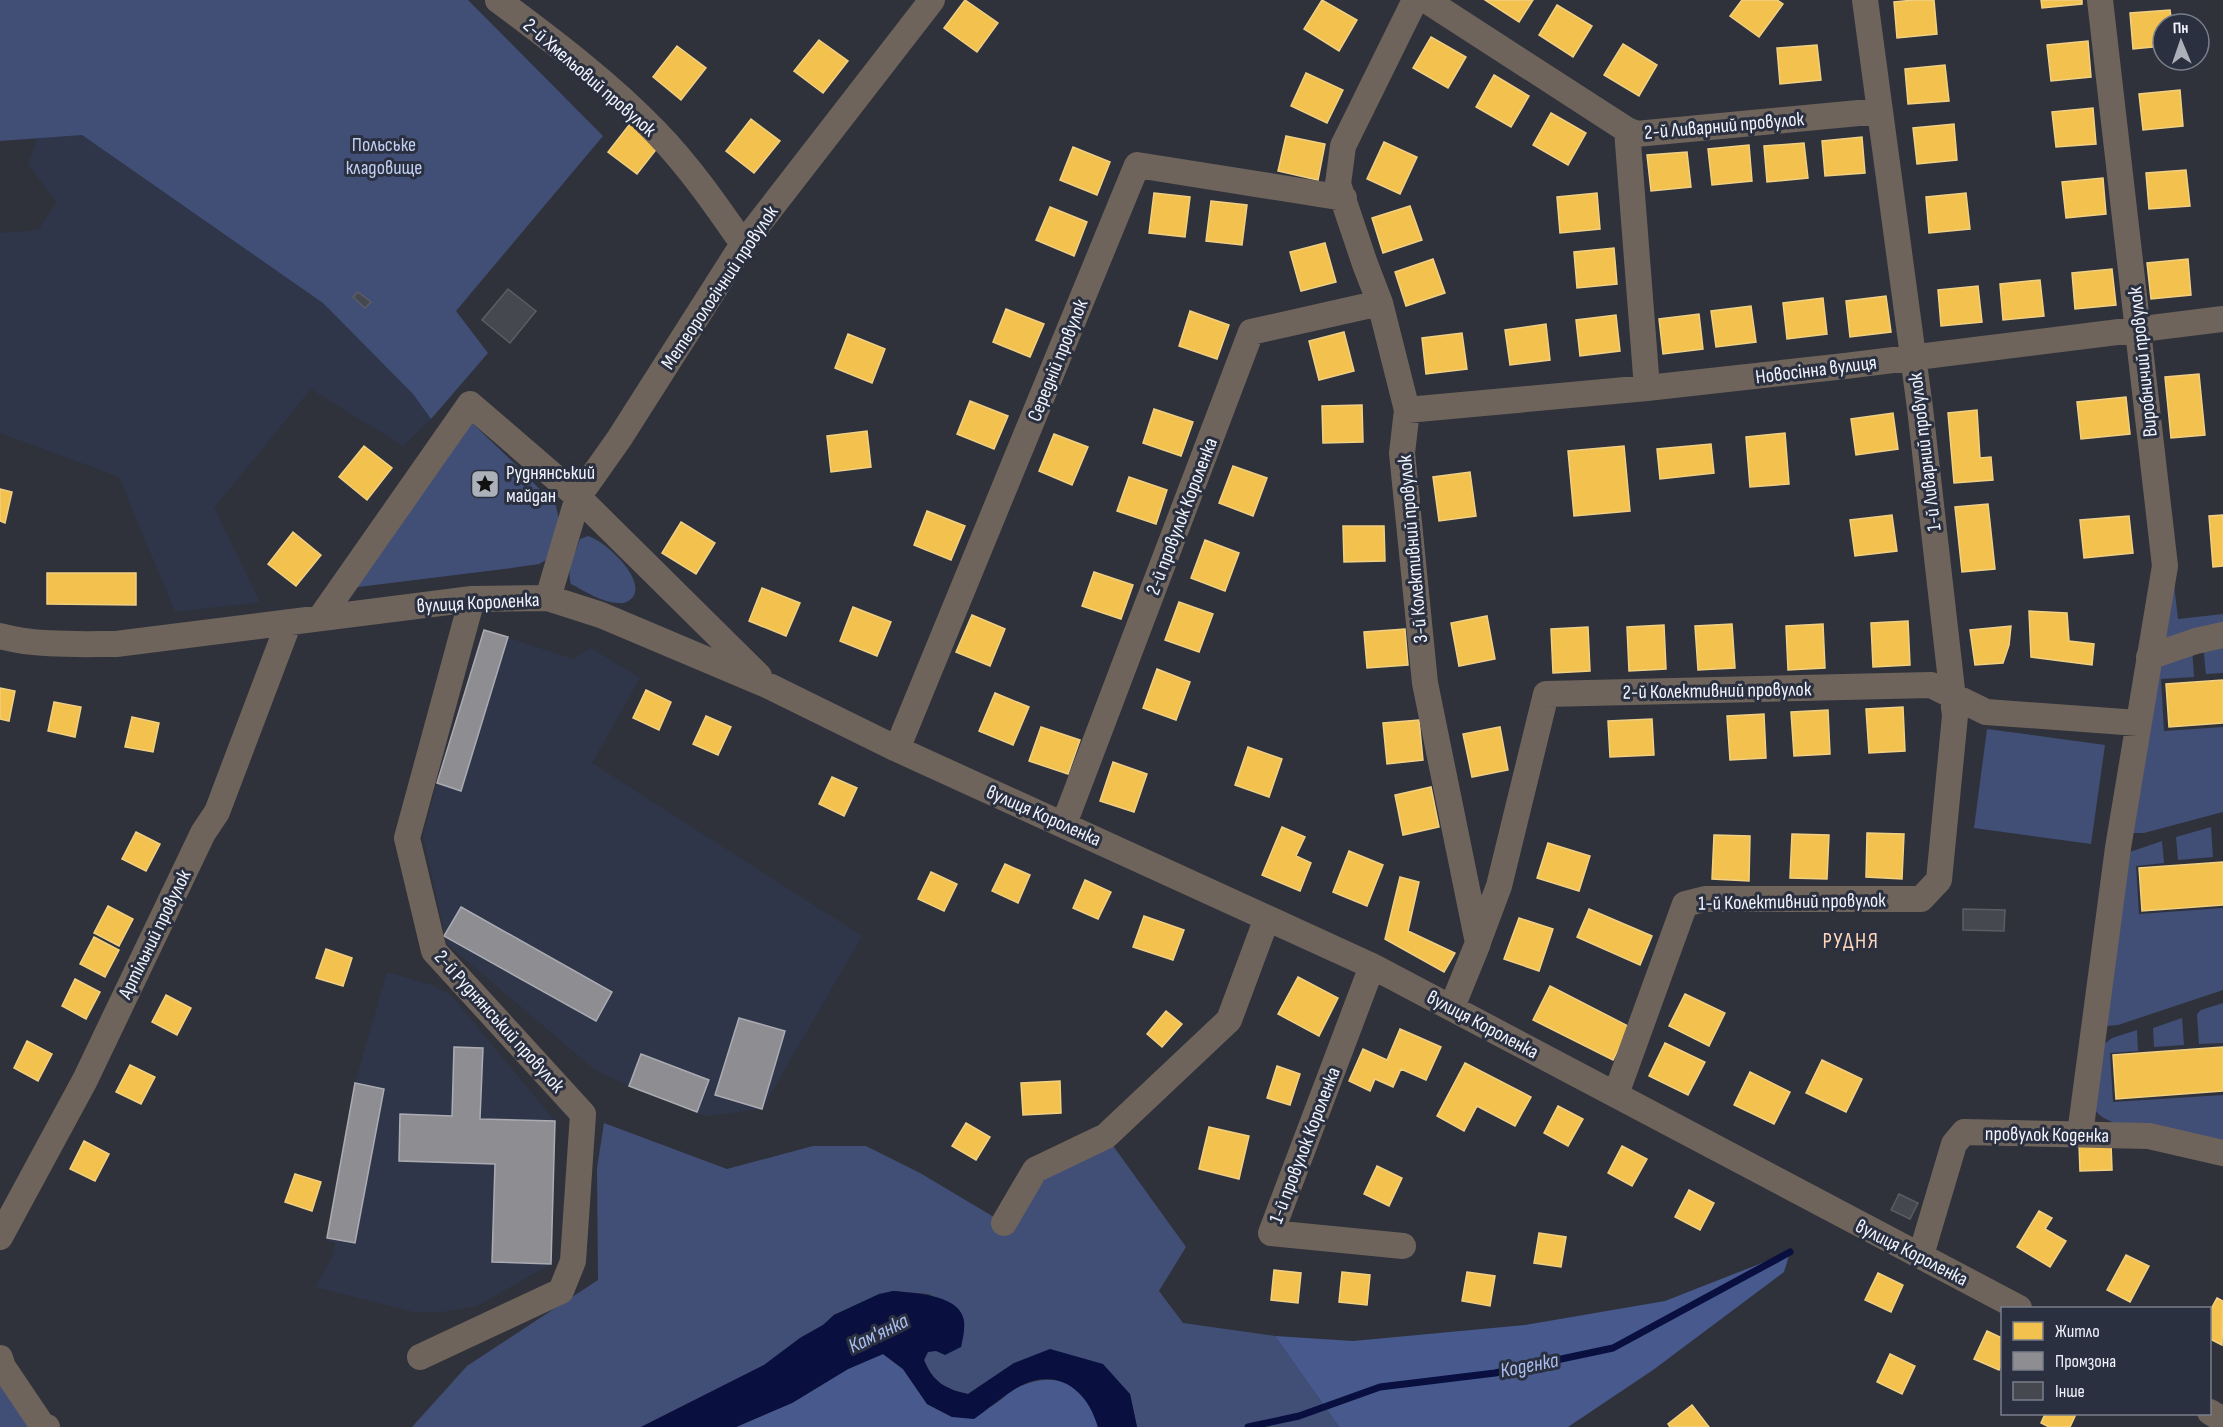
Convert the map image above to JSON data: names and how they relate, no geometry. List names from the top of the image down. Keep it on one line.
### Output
{"streets":{"street":["2-й Хмельовий провулок","2-й Ливарний провулок","Метеорологічний провулок","Середній провулок","Виробничий провулок","Новосінна вулиця","1-й Ливарний провулок","2-й провулок Короленка","3-й Колективний провулок","вулиця Короленка","2-й Колективний провулок","1-й Колективний провулок","Артільний провулок","2-й Руднянський провулок","провулок Коденка","1-й провулок Короленка"]},"crossings":[["2-й Хмельовий провулок","Метеорологічний провулок"],["2-й Ливарний провулок","1-й Ливарний провулок"],["Метеорологічний провулок","вулиця Короленка"],["Середній провулок","3-й Колективний провулок"],["Середній провулок","вулиця Короленка"],["Виробничий провулок","Новосінна вулиця"],["Виробничий провулок","2-й Колективний провулок"],["Виробничий провулок","провулок Коденка"],["Новосінна вулиця","1-й Ливарний провулок"],["Новосінна вулиця","3-й Колективний провулок"],["1-й Ливарний провулок","2-й Колективний провулок"],["1-й Ливарний провулок","1-й Колективний провулок"],["2-й провулок Короленка","3-й Колективний провулок"],["2-й провулок Короленка","вулиця Короленка"],["3-й Колективний провулок","2-й Колективний провулок"],["вулиця Короленка","1-й Колективний провулок"],["вулиця Короленка","Артільний провулок"],["вулиця Короленка","2-й Руднянський провулок"],["вулиця Короленка","провулок Коденка"],["вулиця Короленка","1-й провулок Короленка"]],"districts":["РУДНЯ"],"water":["Кам'янка","Коденка"],"parks":["Польське кладовище"],"places":{"place":["Руднянський майдан"]},"legend":["Житло","Промзона","Інше"],"north":"top"}
